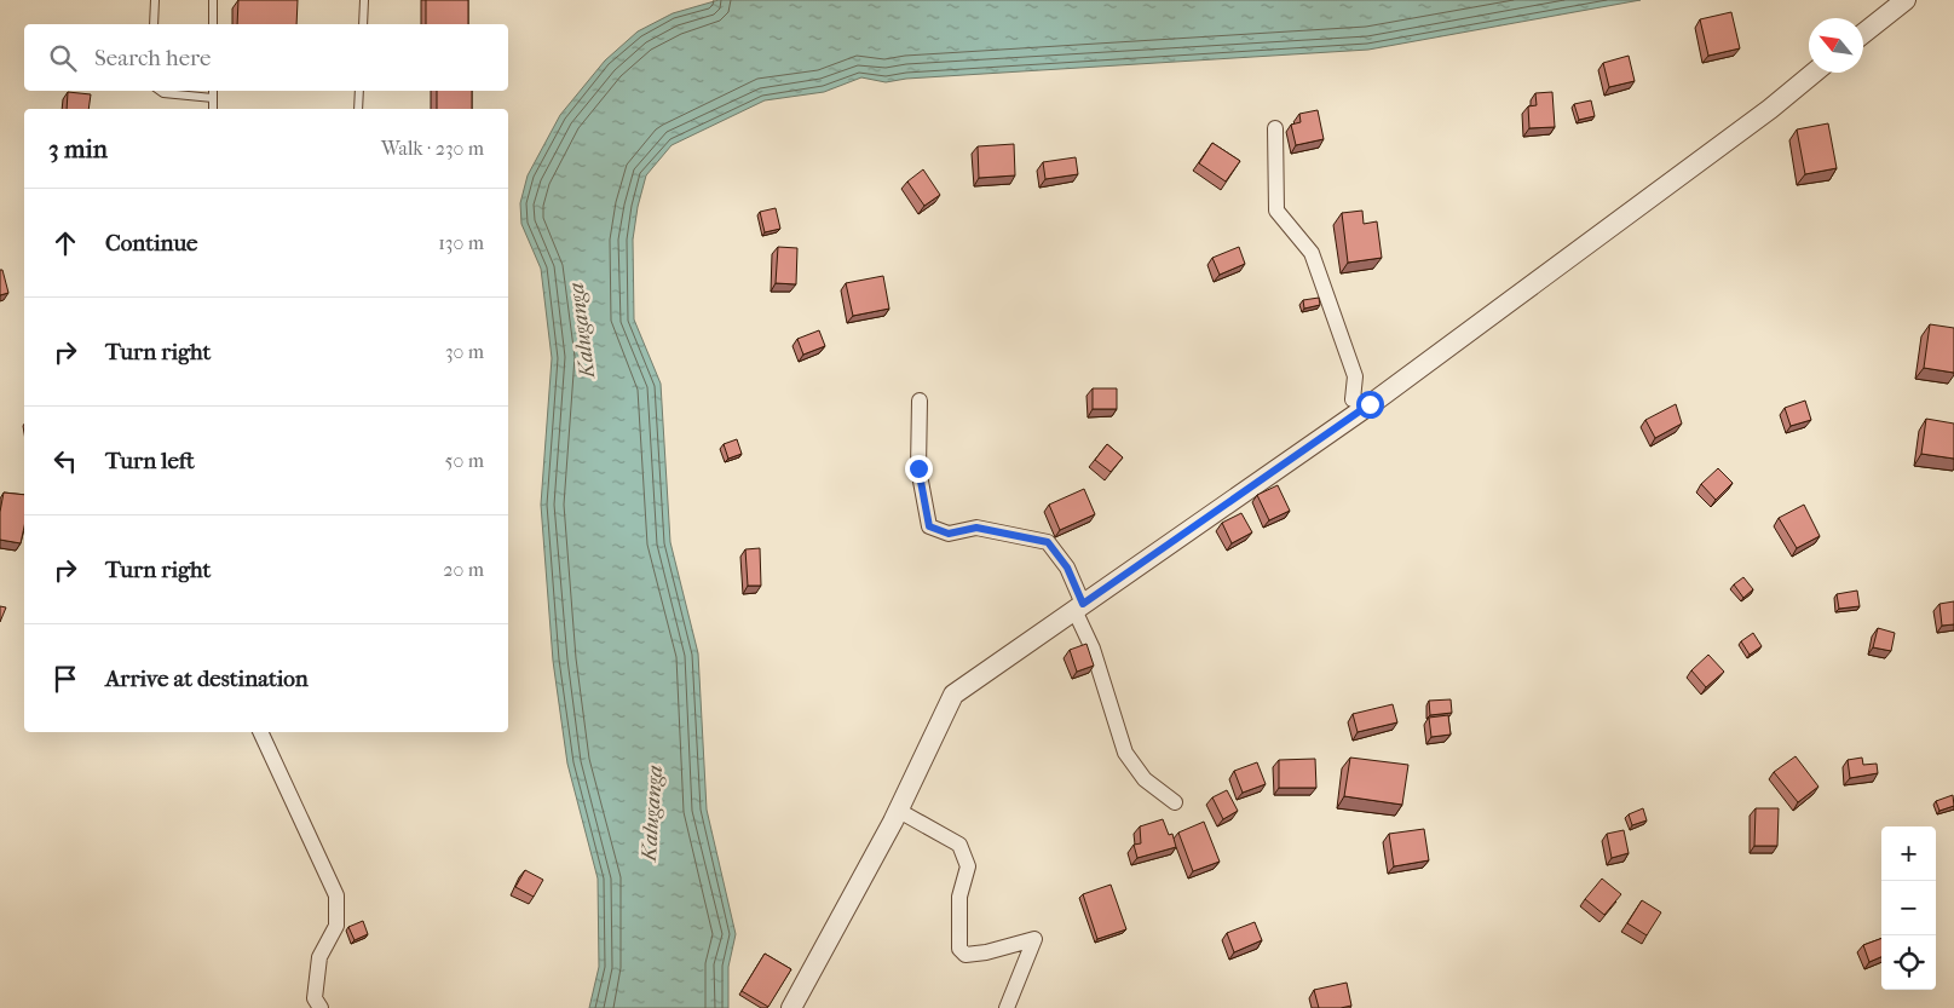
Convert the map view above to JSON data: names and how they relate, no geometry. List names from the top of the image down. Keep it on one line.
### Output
{"water":["Kaluganga"],"north":"top left","page":{"search":"Search here","heading":["3 min","Walk · 230 m"],"list":[["Continue","130 m"],["Turn right","30 m"],["Turn left","50 m"],["Turn right","20 m"],"Arrive at destination"],"map_buttons":["+","−"]}}
